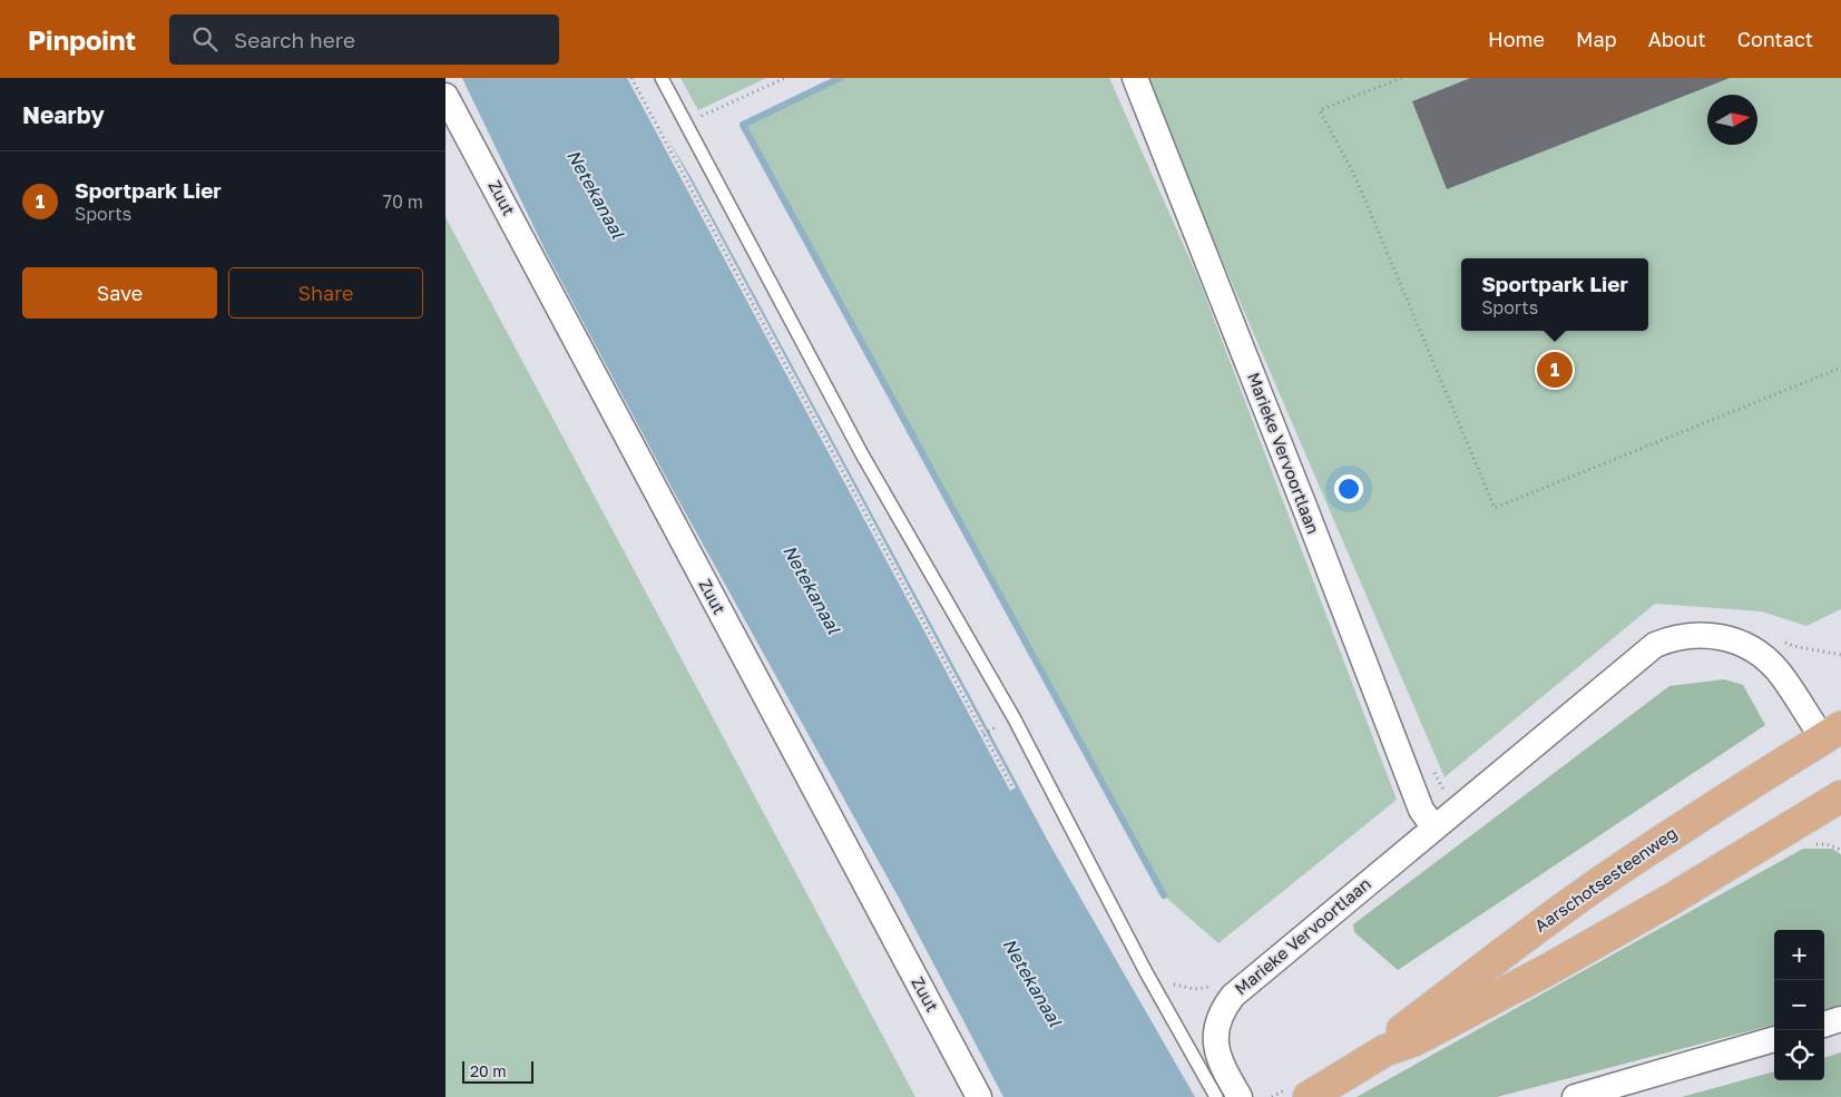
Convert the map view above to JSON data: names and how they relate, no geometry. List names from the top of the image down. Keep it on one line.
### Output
{"streets":{"main road":["Aarschotsesteenweg"],"street":["Zuut","Marieke Vervoortlaan"]},"crossings":[["Marieke Vervoortlaan","Aarschotsesteenweg"]],"water":["Netekanaal"],"scale_bar":"20 m","north":"right","page":{"header":"Pinpoint","search":"Search here","nav":["Home","Map","About","Contact"],"heading":"Nearby","list":[{"mark":"1","name":"Sportpark Lier","note":"Sports","value":"70 m"}],"buttons":["Save","Share"],"popup":["Sportpark Lier","Sports"],"pins":"1","map_buttons":["+","−"],"scale":"20 m"}}
